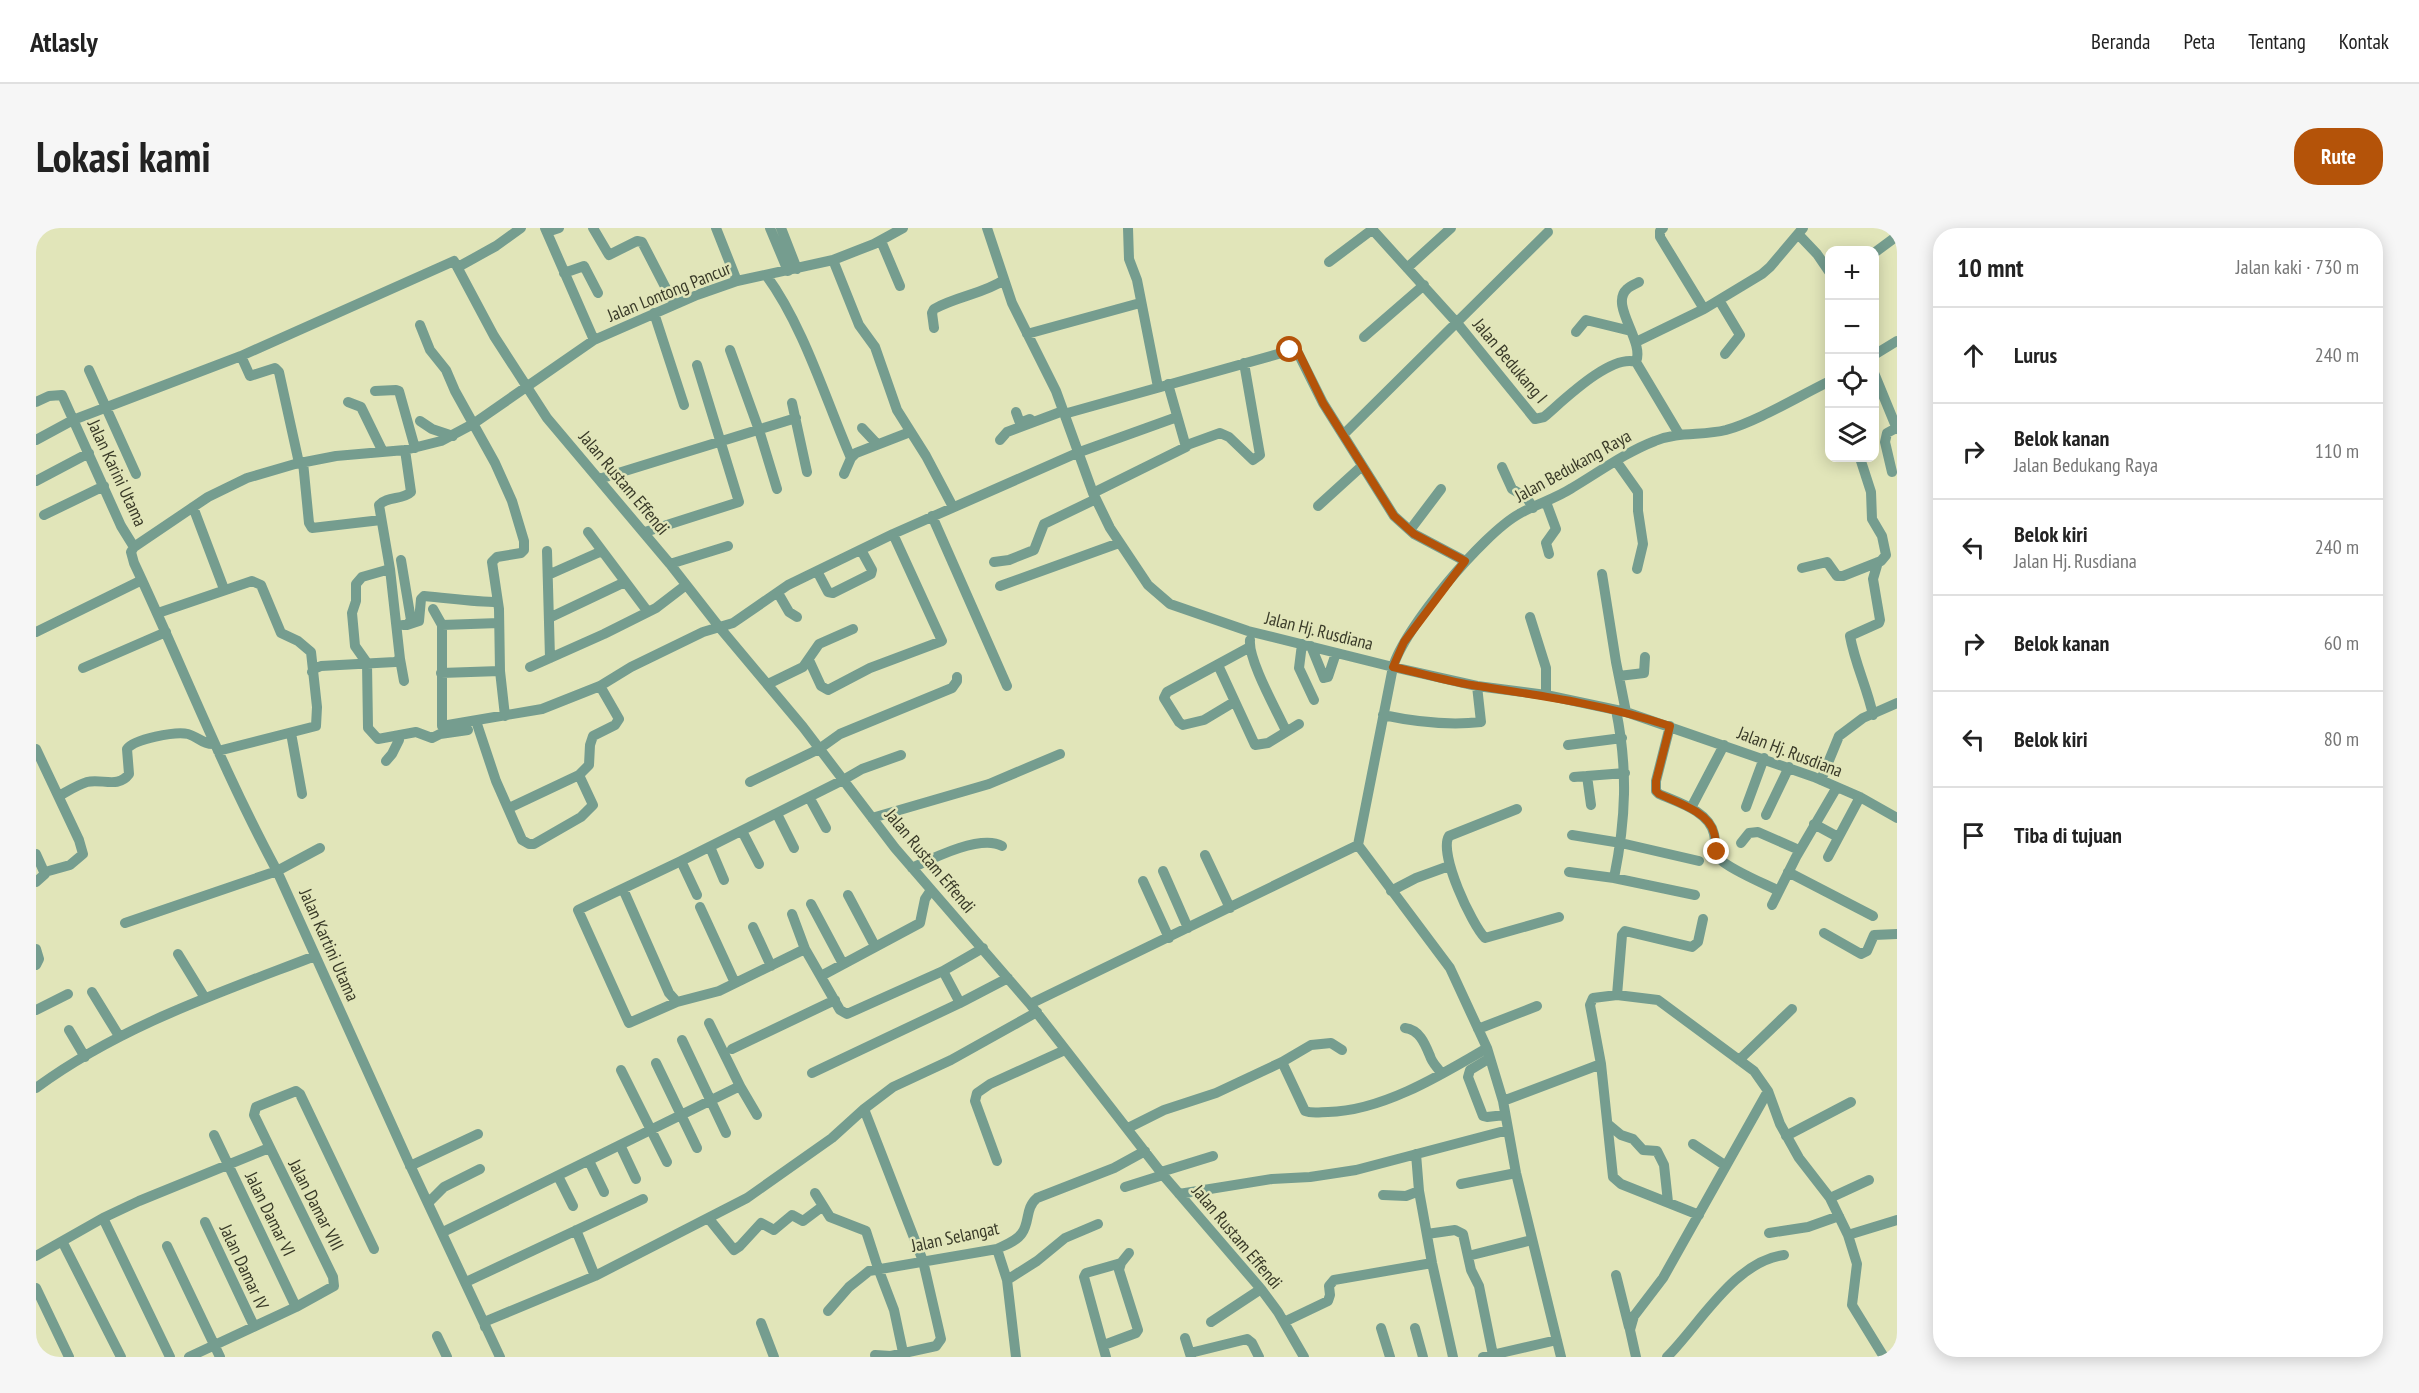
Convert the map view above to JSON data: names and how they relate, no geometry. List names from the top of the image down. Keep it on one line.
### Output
{"streets":{"street":["Jalan Lontong Pancur","Jalan Bedukang I","Jalan Bedukang Raya","Jalan Karini Utama","Jalan Rustam Effendi","Jalan Hj. Rusdiana","Jalan Kartini Utama","Jalan Damar VIII","Jalan Damar VI","Jalan Selangat","Jalan Damar IV"]},"crossings":[["Jalan Lontong Pancur","Jalan Karini Utama"],["Jalan Lontong Pancur","Jalan Rustam Effendi"],["Jalan Lontong Pancur","Jalan Kartini Utama"],["Jalan Bedukang Raya","Jalan Hj. Rusdiana"],["Jalan Karini Utama","Jalan Kartini Utama"],["Jalan Rustam Effendi","Jalan Selangat"],["Jalan Damar VIII","Jalan Damar VI"]],"page":{"header":"Atlasly","nav":["Beranda","Peta","Tentang","Kontak"],"buttons":"Rute","title":"Lokasi kami","heading":["10 mnt","Jalan kaki · 730 m"],"map_buttons":["+","−"],"list":[["Lurus","240 m"],["Belok kanan","Jalan Bedukang Raya","110 m"],["Belok kiri","Jalan Hj. Rusdiana","240 m"],["Belok kanan","60 m"],["Belok kiri","80 m"],"Tiba di tujuan"]}}
